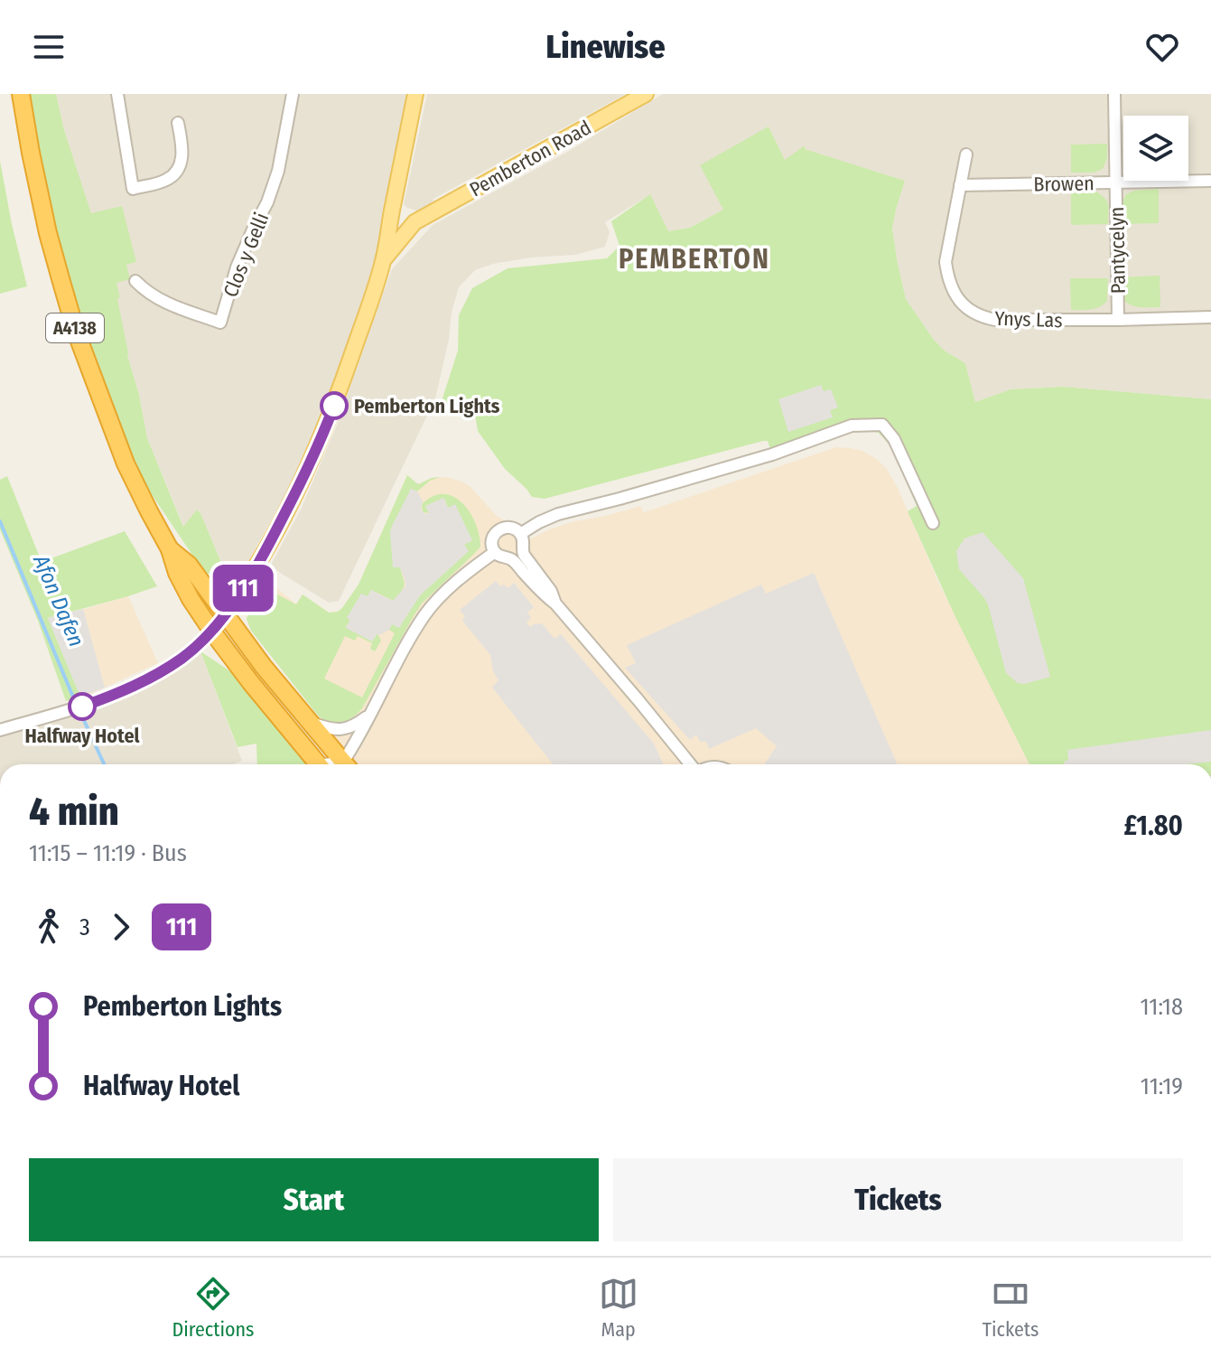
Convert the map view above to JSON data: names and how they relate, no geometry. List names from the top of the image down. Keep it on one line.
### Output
{"streets":{"highway":["A4138"],"main road":["Pemberton Road"],"street":["Browen","Pantycelyn","Clos y Gelli","Ynys Las"]},"crossings":[["Browen","Pantycelyn"],["Browen","Ynys Las"],["Pantycelyn","Ynys Las"]],"districts":["PEMBERTON"],"water":["Afon Dafen"],"places":["Pemberton Lights","Halfway Hotel"],"lines":["bus line 111"],"page":{"header":"Linewise","on_map":"111","heading":["4 min","11:15 – 11:19 · Bus","£1.80"],"legs":["3","111"],"list":[{"name":"Pemberton Lights","value":"11:18"},{"name":"Halfway Hotel","value":"11:19"}],"buttons":["Start","Tickets"],"tabs":["Directions","Map","Tickets"]}}
